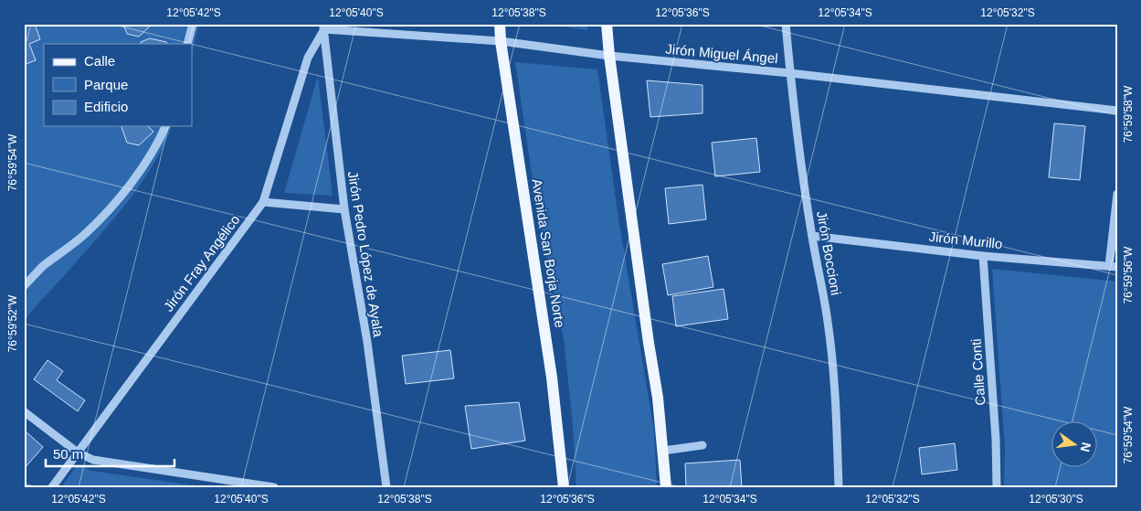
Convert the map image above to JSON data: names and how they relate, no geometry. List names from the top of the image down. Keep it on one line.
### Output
{"streets":{"main road":["Avenida San Borja Norte"],"street":["Jirón Miguel Ángel","Jirón Murillo","Jirón Boccioni","Jirón Pedro López de Ayala","Jirón Fray Angélico","Calle Conti"]},"crossings":[["Jirón Miguel Ángel","Avenida San Borja Norte"],["Jirón Miguel Ángel","Jirón Boccioni"],["Jirón Miguel Ángel","Jirón Pedro López de Ayala"],["Jirón Miguel Ángel","Jirón Fray Angélico"],["Jirón Murillo","Jirón Boccioni"],["Jirón Murillo","Calle Conti"],["Jirón Pedro López de Ayala","Jirón Fray Angélico"]],"legend":["Calle","Parque","Edificio"],"scale_bar":"50 m","north":"right","coordinates":["12°05'42\"S","12°05'40\"S","12°05'38\"S","12°05'36\"S","12°05'34\"S","12°05'32\"S","76°59'58\"W","76°59'54\"W","76°59'56\"W","76°59'52\"W","12°05'30\"S"]}
